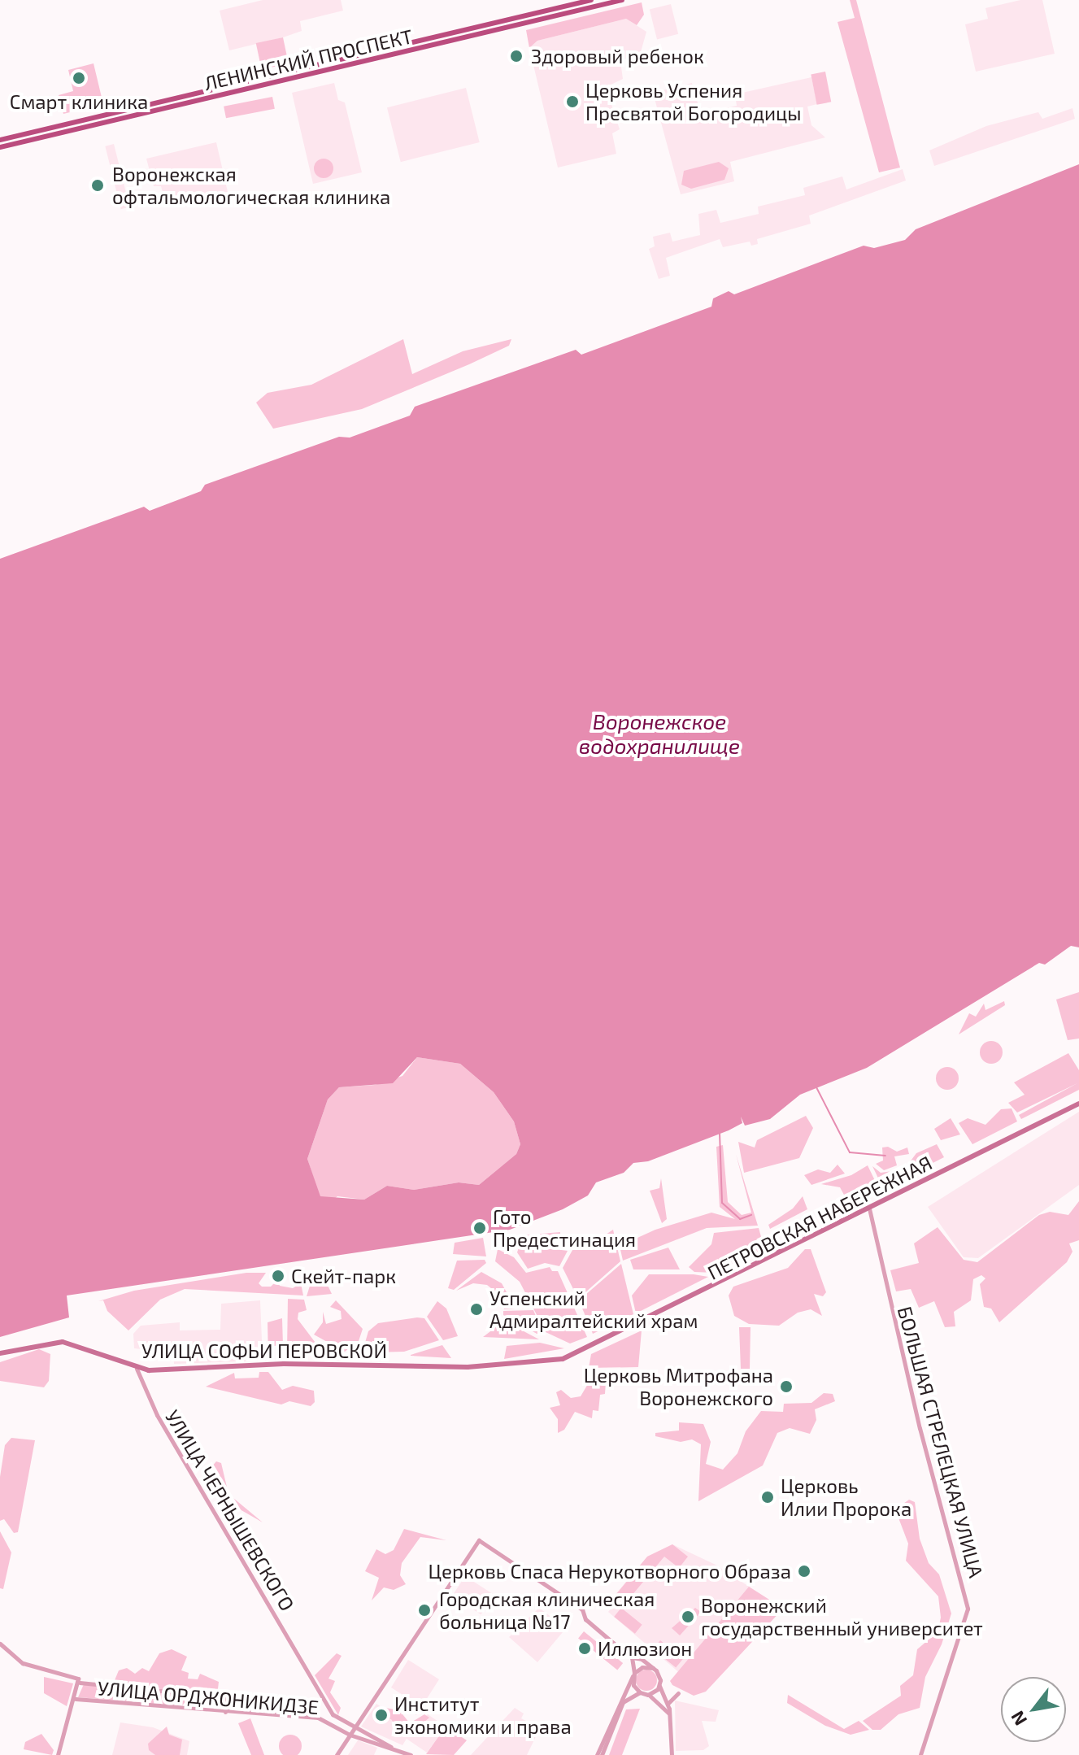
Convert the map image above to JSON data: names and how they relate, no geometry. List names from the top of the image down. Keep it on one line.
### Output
{"streets":{"main road":["ЛЕНИНСКИЙ ПРОСПЕКТ","ПЕТРОВСКАЯ НАБЕРЕЖНАЯ","УЛИЦА СОФЬИ ПЕРОВСКОЙ"],"street":["БОЛЬШАЯ СТРЕЛЕЦКАЯ УЛИЦА","УЛИЦА ЧЕРНЫШЕВСКОГО","УЛИЦА ОРДЖОНИКИДЗЕ"]},"crossings":[["ПЕТРОВСКАЯ НАБЕРЕЖНАЯ","УЛИЦА СОФЬИ ПЕРОВСКОЙ"],["ПЕТРОВСКАЯ НАБЕРЕЖНАЯ","БОЛЬШАЯ СТРЕЛЕЦКАЯ УЛИЦА"],["УЛИЦА СОФЬИ ПЕРОВСКОЙ","УЛИЦА ЧЕРНЫШЕВСКОГО"],["УЛИЦА ЧЕРНЫШЕВСКОГО","УЛИЦА ОРДЖОНИКИДЗЕ"]],"water":["Воронежское водохранилище"],"places":["Здоровый ребенок","Смарт клиника","Церковь Успения Пресвятой Богородицы","Воронежская офтальмологическая клиника","Гото Предестинация","Скейт-парк","Успенский Адмиралтейский храм","Церковь Митрофана Воронежского","Церковь Илии Пророка","Церковь Спаса Нерукотворного Образа","Городская клиническая больница №17","Воронежский государственный университет","Иллюзион","Институт экономики и права"],"north":"bottom left"}
